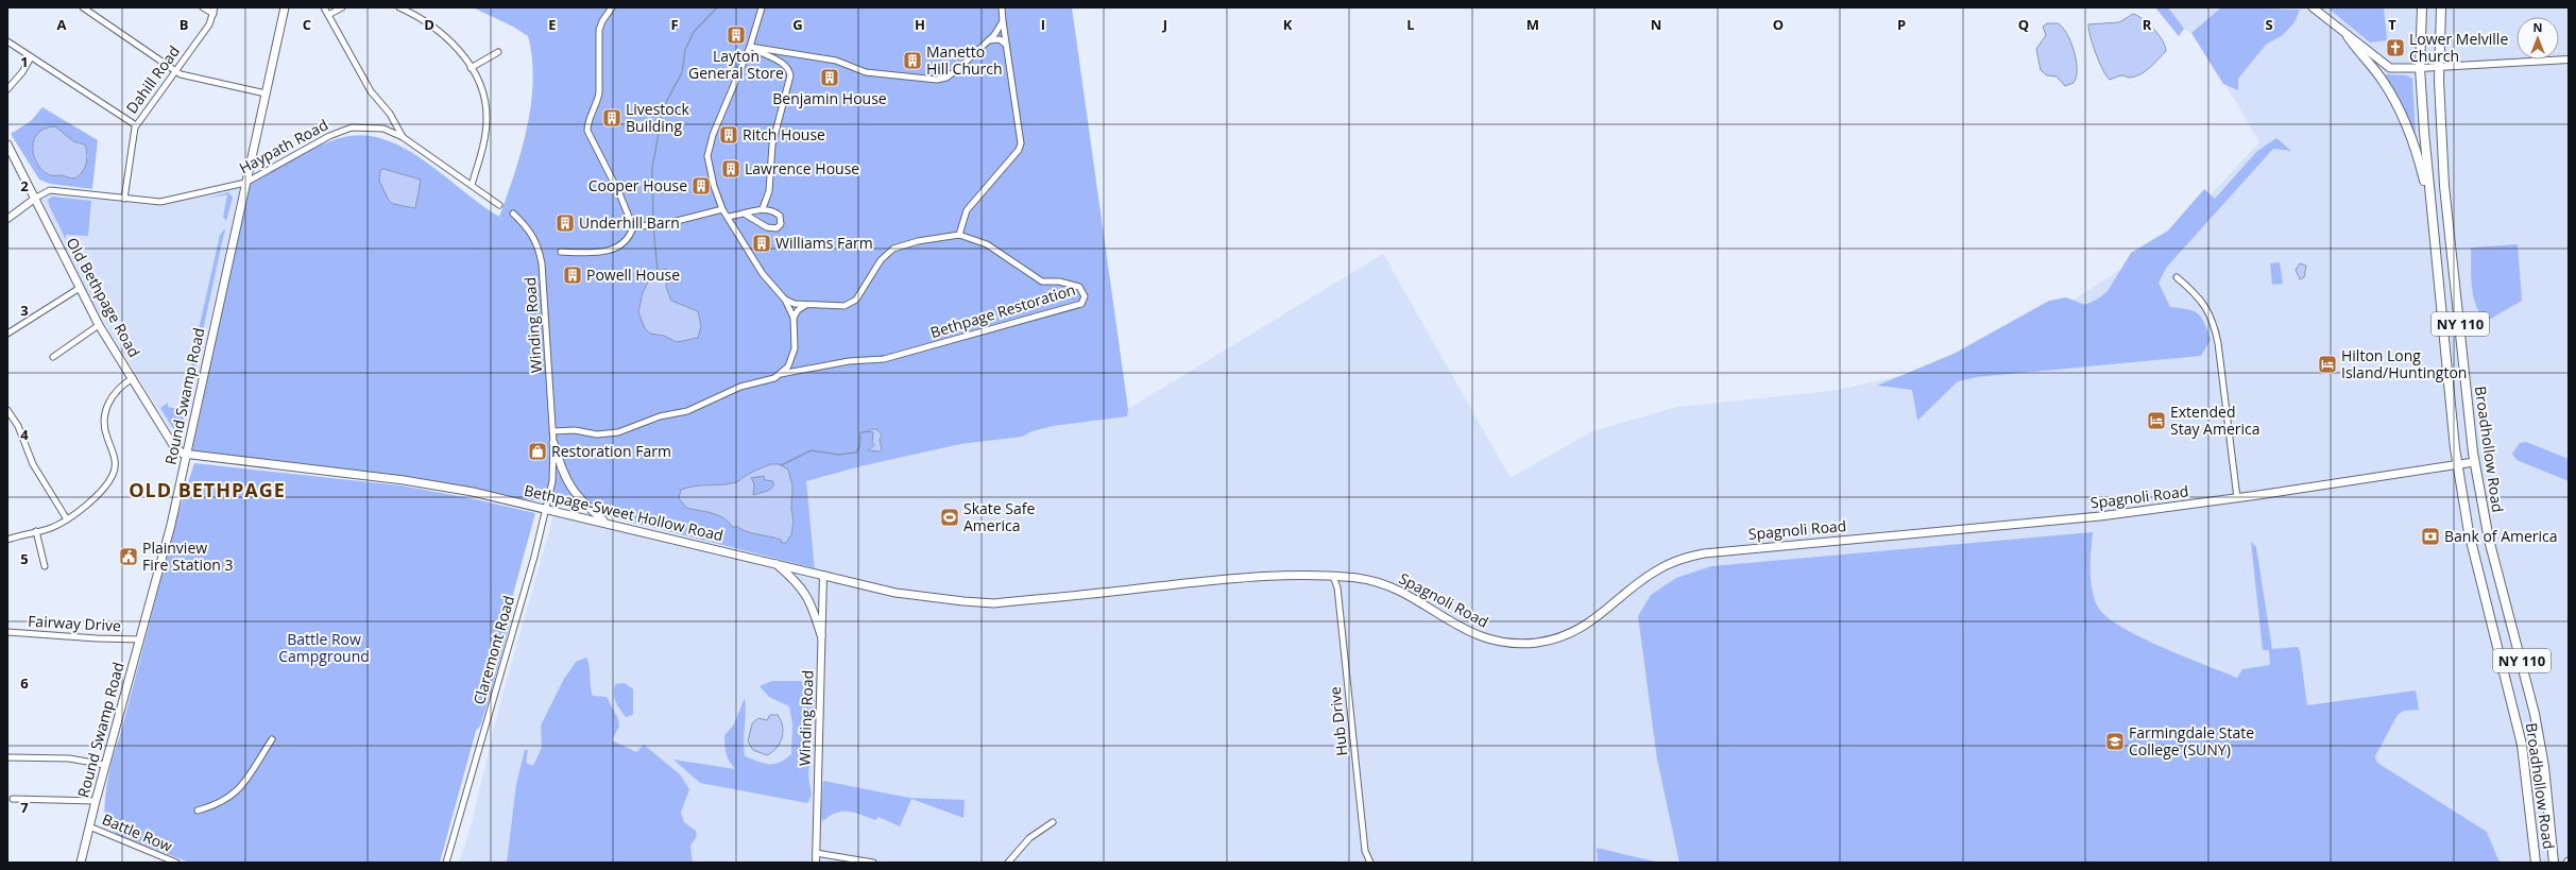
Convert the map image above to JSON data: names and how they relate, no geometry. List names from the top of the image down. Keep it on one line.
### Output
{"streets":{"main road":["Old Bethpage Road","NY 110","Round Swamp Road","Broadhollow Road","Spagnoli Road","Bethpage-Sweet Hollow Road"],"street":["Dahill Road","Haypath Road","Bethpage Restoration","Winding Road","Fairway Drive","Claremont Road","Hub Drive","Battle Row"]},"crossings":[["Dahill Road","Haypath Road"],["Haypath Road","Old Bethpage Road"],["Haypath Road","Round Swamp Road"],["Old Bethpage Road","Round Swamp Road"],["Old Bethpage Road","Bethpage-Sweet Hollow Road"],["Bethpage Restoration","Winding Road"],["Winding Road","Bethpage-Sweet Hollow Road"],["Winding Road","Claremont Road"],["Round Swamp Road","Bethpage-Sweet Hollow Road"],["Round Swamp Road","Fairway Drive"],["Round Swamp Road","Battle Row"],["Broadhollow Road","Spagnoli Road"],["Spagnoli Road","Bethpage-Sweet Hollow Road"],["Spagnoli Road","Hub Drive"],["Bethpage-Sweet Hollow Road","Claremont Road"]],"districts":["OLD BETHPAGE"],"parks":["Battle Row Campground"],"places":{"building":["Layton General Store","Manetto Hill Church","Benjamin House","Livestock Building","Ritch House","Lawrence House","Cooper House","Underhill Barn","Williams Farm","Powell House"],"church":["Lower Melville Church"],"hotel":["Hilton Long Island/Huntington","Extended Stay America"],"shop":["Restoration Farm"],"sports":["Skate Safe America"],"bank":["Bank of America"],"public building":["Plainview Fire Station 3"],"school or university":["Farmingdale State College (SUNY)"]},"north":"top","grid":{"columns":["A","B","C","D","E","F","G","H","I","J","K","L","M","N","O","P","Q","R","S","T"],"rows":["1","2","3","4","5","6","7"]}}
